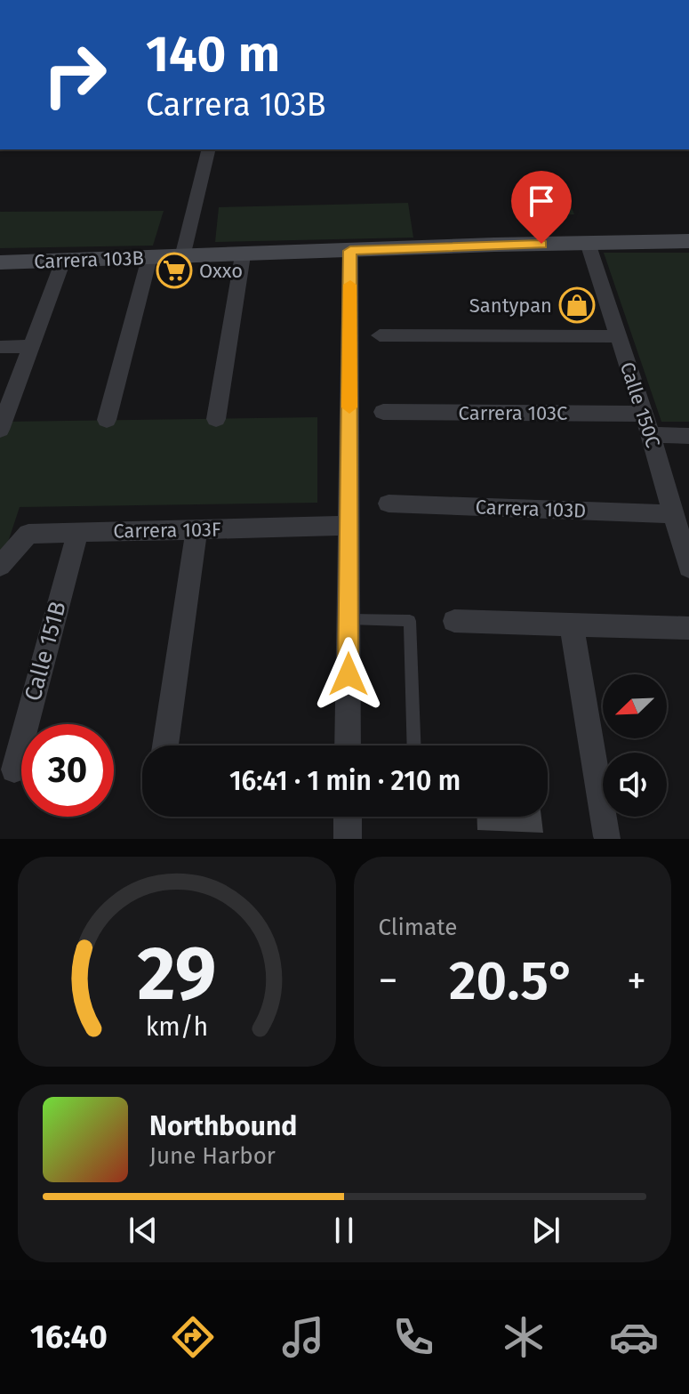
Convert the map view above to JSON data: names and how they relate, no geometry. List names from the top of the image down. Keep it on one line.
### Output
{"streets":{"street":["Carrera 103B","Calle 150C","Carrera 103C","Carrera 103D","Carrera 103F","Calle 151B"]},"crossings":[["Carrera 103B","Calle 150C"],["Calle 150C","Carrera 103C"],["Calle 150C","Carrera 103D"],["Carrera 103F","Calle 151B"]],"places":{"supermarket":["Oxxo"],"shop":["Santypan"]},"north":"bottom left","page":{"turn":["140 m","Carrera 103B"],"limit":"30","trip":"16:41 · 1 min · 210 m","tile":"Climate","heat":["−","20.5°","+"],"song":["Northbound","June Harbor"],"tabs":"16:40","gauge":["29","km/h"]}}
